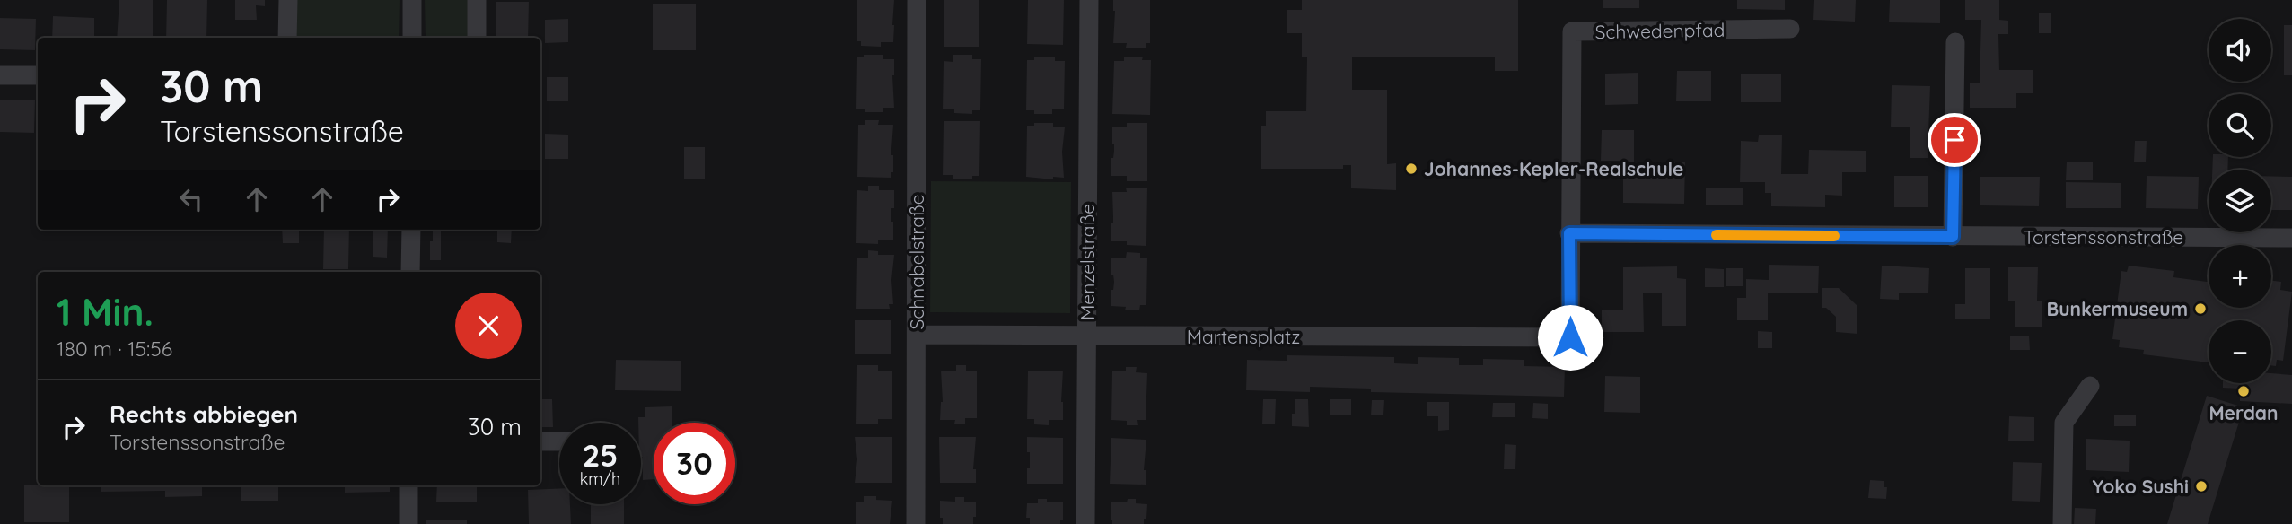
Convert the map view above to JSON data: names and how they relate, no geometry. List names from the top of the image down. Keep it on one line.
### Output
{"streets":{"street":["Schwedenpfad","Torstenssonstraße","Schnabelstraße","Menzelstraße","Martensplatz"]},"crossings":[["Schwedenpfad","Torstenssonstraße"],["Schwedenpfad","Martensplatz"],["Schnabelstraße","Martensplatz"],["Menzelstraße","Martensplatz"]],"places":["Johannes-Kepler-Realschule","Bunkermuseum","Merdan","Yoko Sushi"],"page":{"map_buttons":["+","−"],"turn":["30 m","Torstenssonstraße"],"heading":["1 Min.","180 m · 15:56"],"list":[{"name":"Rechts abbiegen","note":"Torstenssonstraße","value":"30 m"}],"speed":"25 km/h","limit":"30"}}
